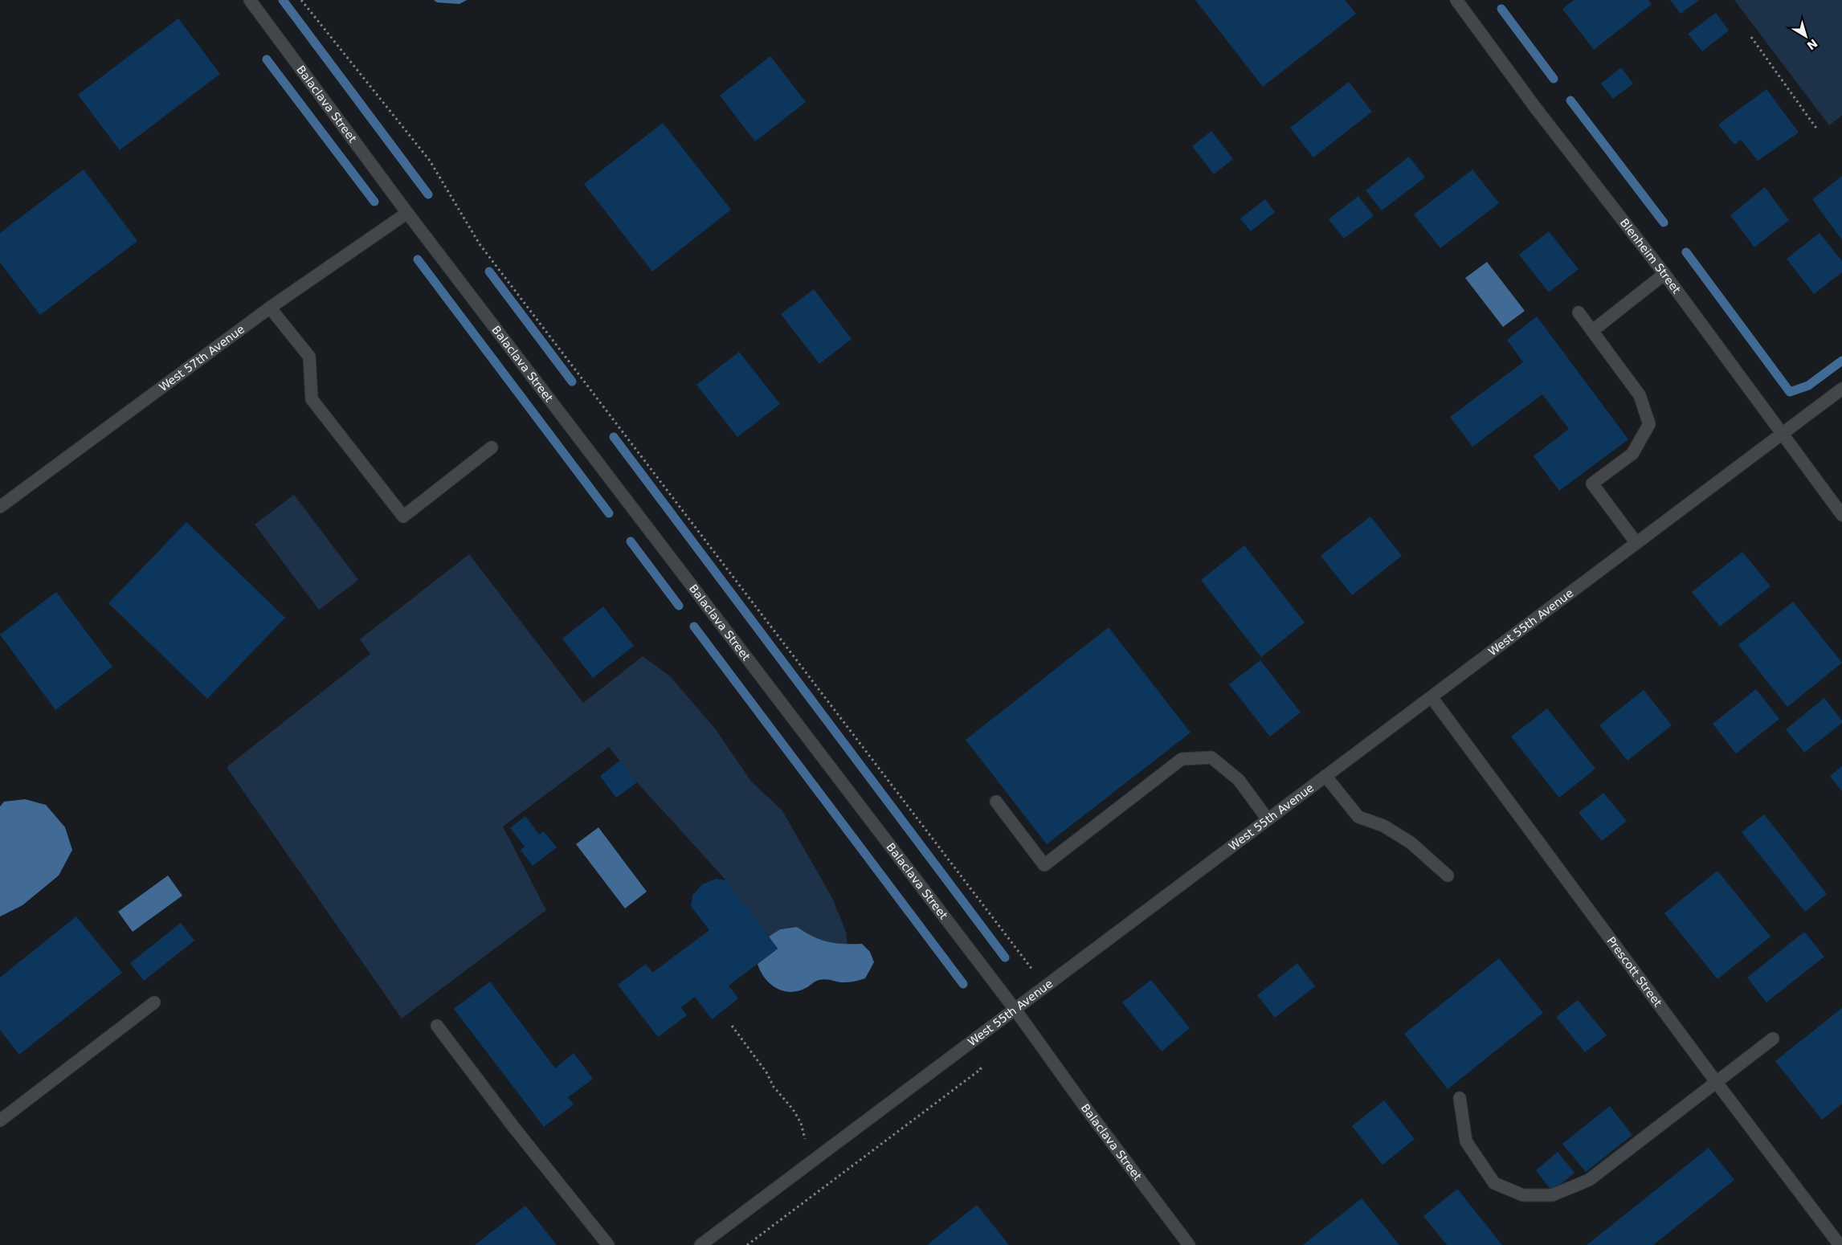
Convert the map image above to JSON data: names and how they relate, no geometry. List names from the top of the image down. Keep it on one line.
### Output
{"streets":{"street":["Balaclava Street","Blenheim Street","West 57th Avenue","West 55th Avenue","Prescott Street"]},"crossings":[["Balaclava Street","West 57th Avenue"],["Balaclava Street","West 55th Avenue"],["Blenheim Street","West 55th Avenue"],["West 55th Avenue","Prescott Street"]],"north":"bottom right"}
